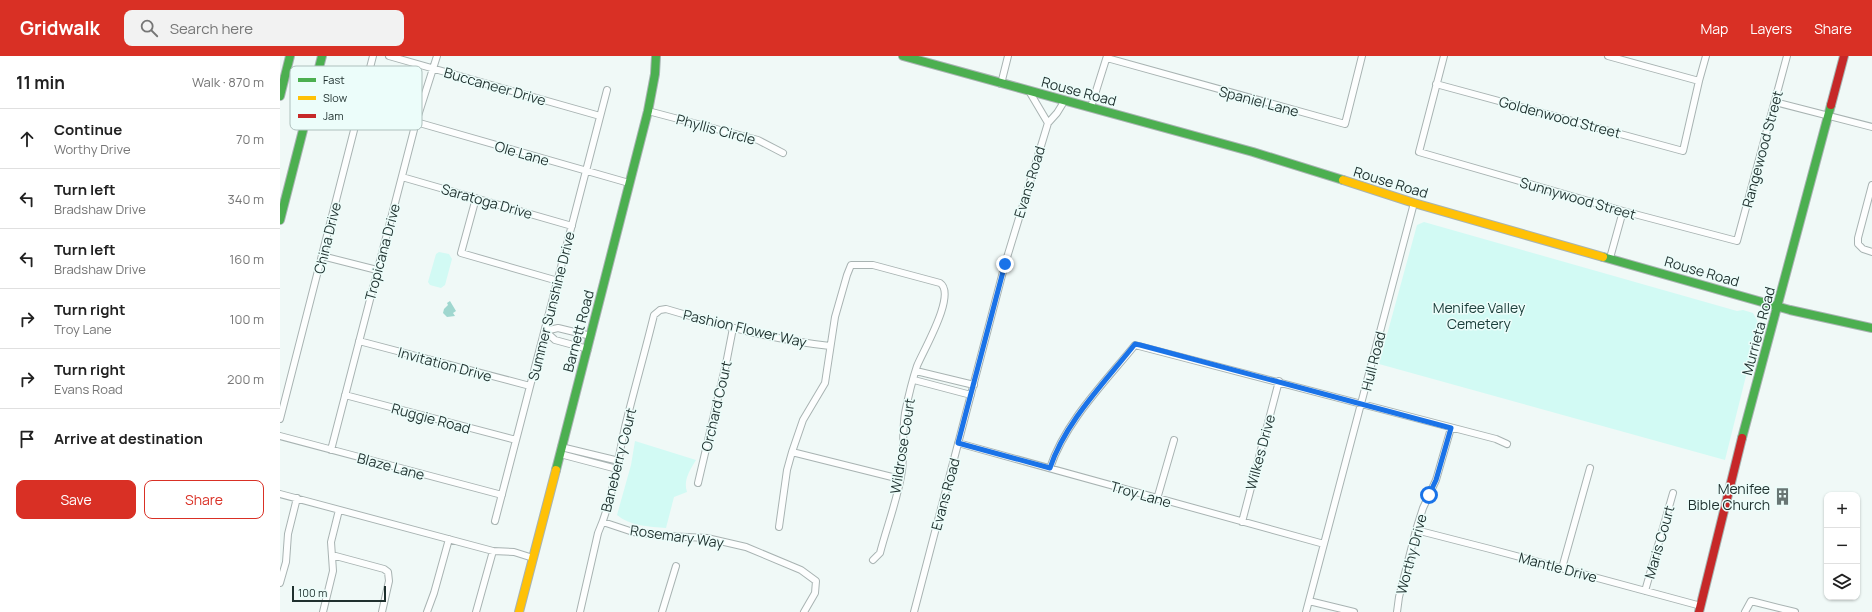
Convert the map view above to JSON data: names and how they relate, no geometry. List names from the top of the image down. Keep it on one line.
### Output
{"streets":{"main road":["Rouse Road","Barnett Road","Murrieta Road"],"street":["Buccaneer Drive","Spaniel Lane","Goldenwood Street","Phyllis Circle","Rangewood Street","Ole Lane","Evans Road","Sunnywood Street","Saratoga Drive","China Drive","Tropicana Drive","Summer Sunshine Drive","Pashion Flower Way","Hull Road","Invitation Drive","Orchard Court","Ruggie Road","Wildrose Court","Wilkes Drive","Baneberry Court","Blaze Lane","Troy Lane","Rosemary Way","Maris Court","Worthy Drive","Mantle Drive"]},"crossings":[["Buccaneer Drive","Tropicana Drive"],["Buccaneer Drive","Summer Sunshine Drive"],["Rouse Road","Evans Road"],["Rouse Road","Murrieta Road"],["Rouse Road","Hull Road"],["Goldenwood Street","Sunnywood Street"],["Phyllis Circle","Barnett Road"],["Rangewood Street","Sunnywood Street"],["Ole Lane","Summer Sunshine Drive"],["Ole Lane","Barnett Road"],["Evans Road","Troy Lane"],["Saratoga Drive","Tropicana Drive"],["Saratoga Drive","Summer Sunshine Drive"],["Tropicana Drive","Invitation Drive"],["Tropicana Drive","Ruggie Road"],["Tropicana Drive","Blaze Lane"],["Summer Sunshine Drive","Invitation Drive"],["Summer Sunshine Drive","Ruggie Road"],["Summer Sunshine Drive","Blaze Lane"],["Pashion Flower Way","Orchard Court"],["Pashion Flower Way","Wildrose Court"],["Pashion Flower Way","Baneberry Court"],["Murrieta Road","Mantle Drive"],["Hull Road","Troy Lane"],["Wilkes Drive","Troy Lane"],["Baneberry Court","Rosemary Way"],["Maris Court","Mantle Drive"],["Worthy Drive","Mantle Drive"]],"parks":["Menifee Valley Cemetery"],"places":{"building":["Menifee Bible Church"]},"legend":["Fast","Slow","Jam"],"scale_bar":"100 m","page":{"header":"Gridwalk","search":"Search here","nav":["Map","Layers","Share"],"heading":["11 min","Walk · 870 m"],"list":[["Continue","Worthy Drive","70 m"],["Turn left","Bradshaw Drive","340 m"],["Turn left","Bradshaw Drive","160 m"],["Turn right","Troy Lane","100 m"],["Turn right","Evans Road","200 m"],"Arrive at destination"],"buttons":["Save","Share"],"map_buttons":["+","−"],"scale":"100 m"}}
